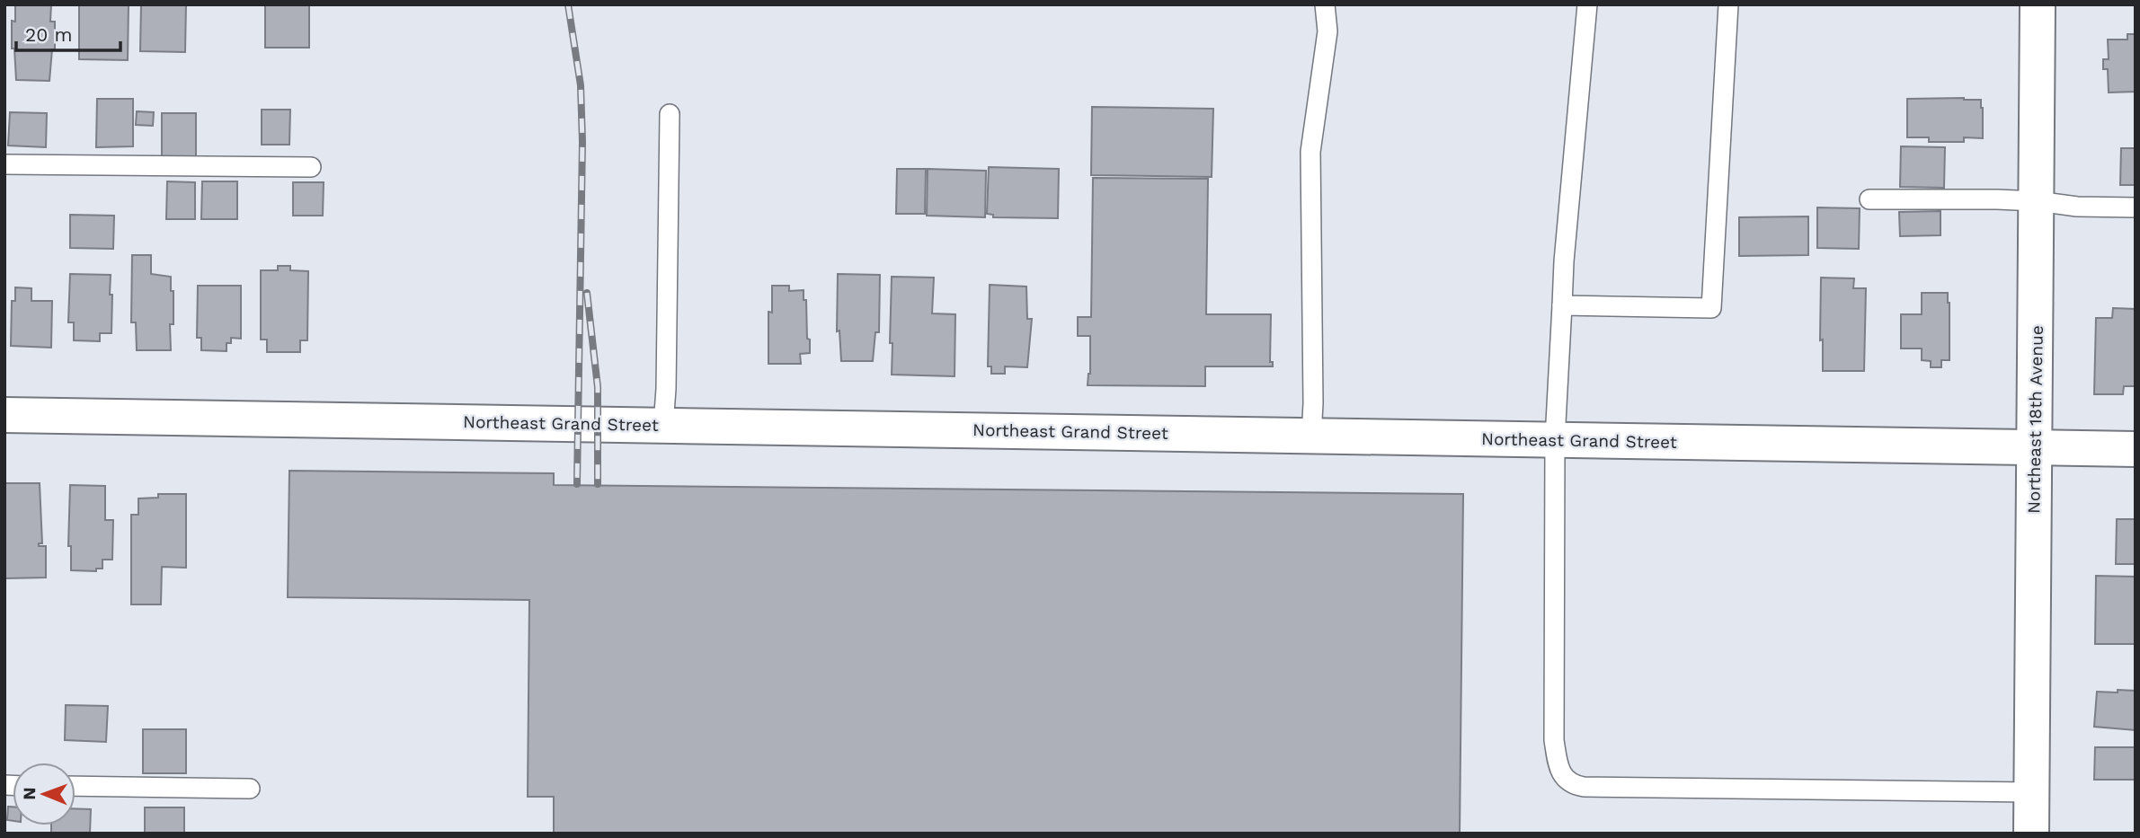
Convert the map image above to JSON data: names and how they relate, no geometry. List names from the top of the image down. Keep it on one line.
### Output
{"streets":{"street":["Northeast 18th Avenue","Northeast Grand Street"]},"crossings":[["Northeast 18th Avenue","Northeast Grand Street"]],"scale_bar":"20 m","north":"left"}
